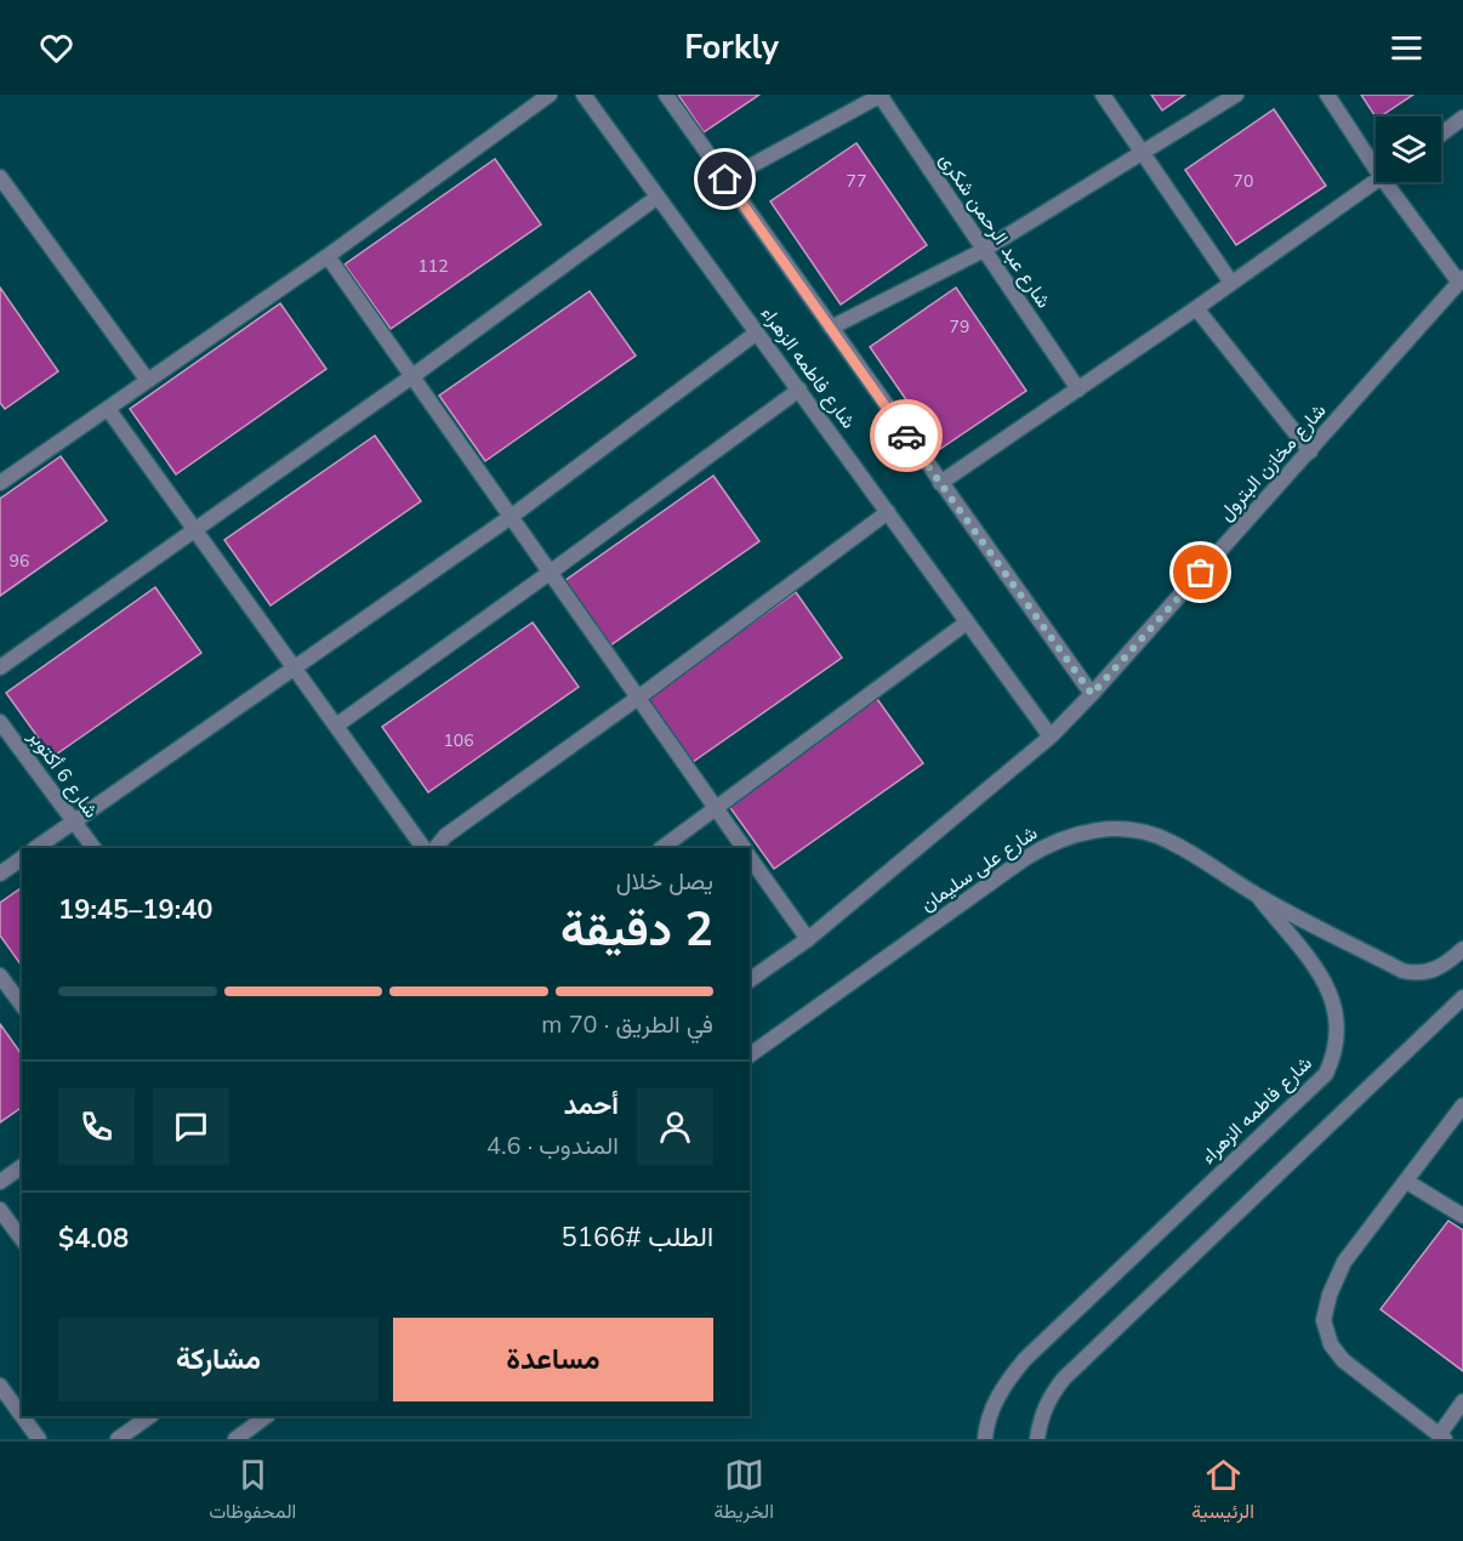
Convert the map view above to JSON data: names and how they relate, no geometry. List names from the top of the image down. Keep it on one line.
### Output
{"streets":{"street":["شارع عبد الرحمن شكرى","شارع فاطمه الزهراء","شارع مخازن البترول","شارع 6 أكتوبر","شارع على سليمان"]},"crossings":[["شارع فاطمه الزهراء","شارع مخازن البترول"],["شارع فاطمه الزهراء","شارع على سليمان"]],"house_numbers":["77","70","112","79","96","106"],"page":{"header":"Forkly","heading":["2 دقيقة","يصل خلال","19:40–19:45"],"panel":["أحمد","المندوب · 4.6","الطلب #5166","$4.08"],"bar":"في الطريق · 70 m","buttons":["مساعدة","مشاركة"],"tabs":["الرئيسية","الخريطة","المحفوظات"]}}
